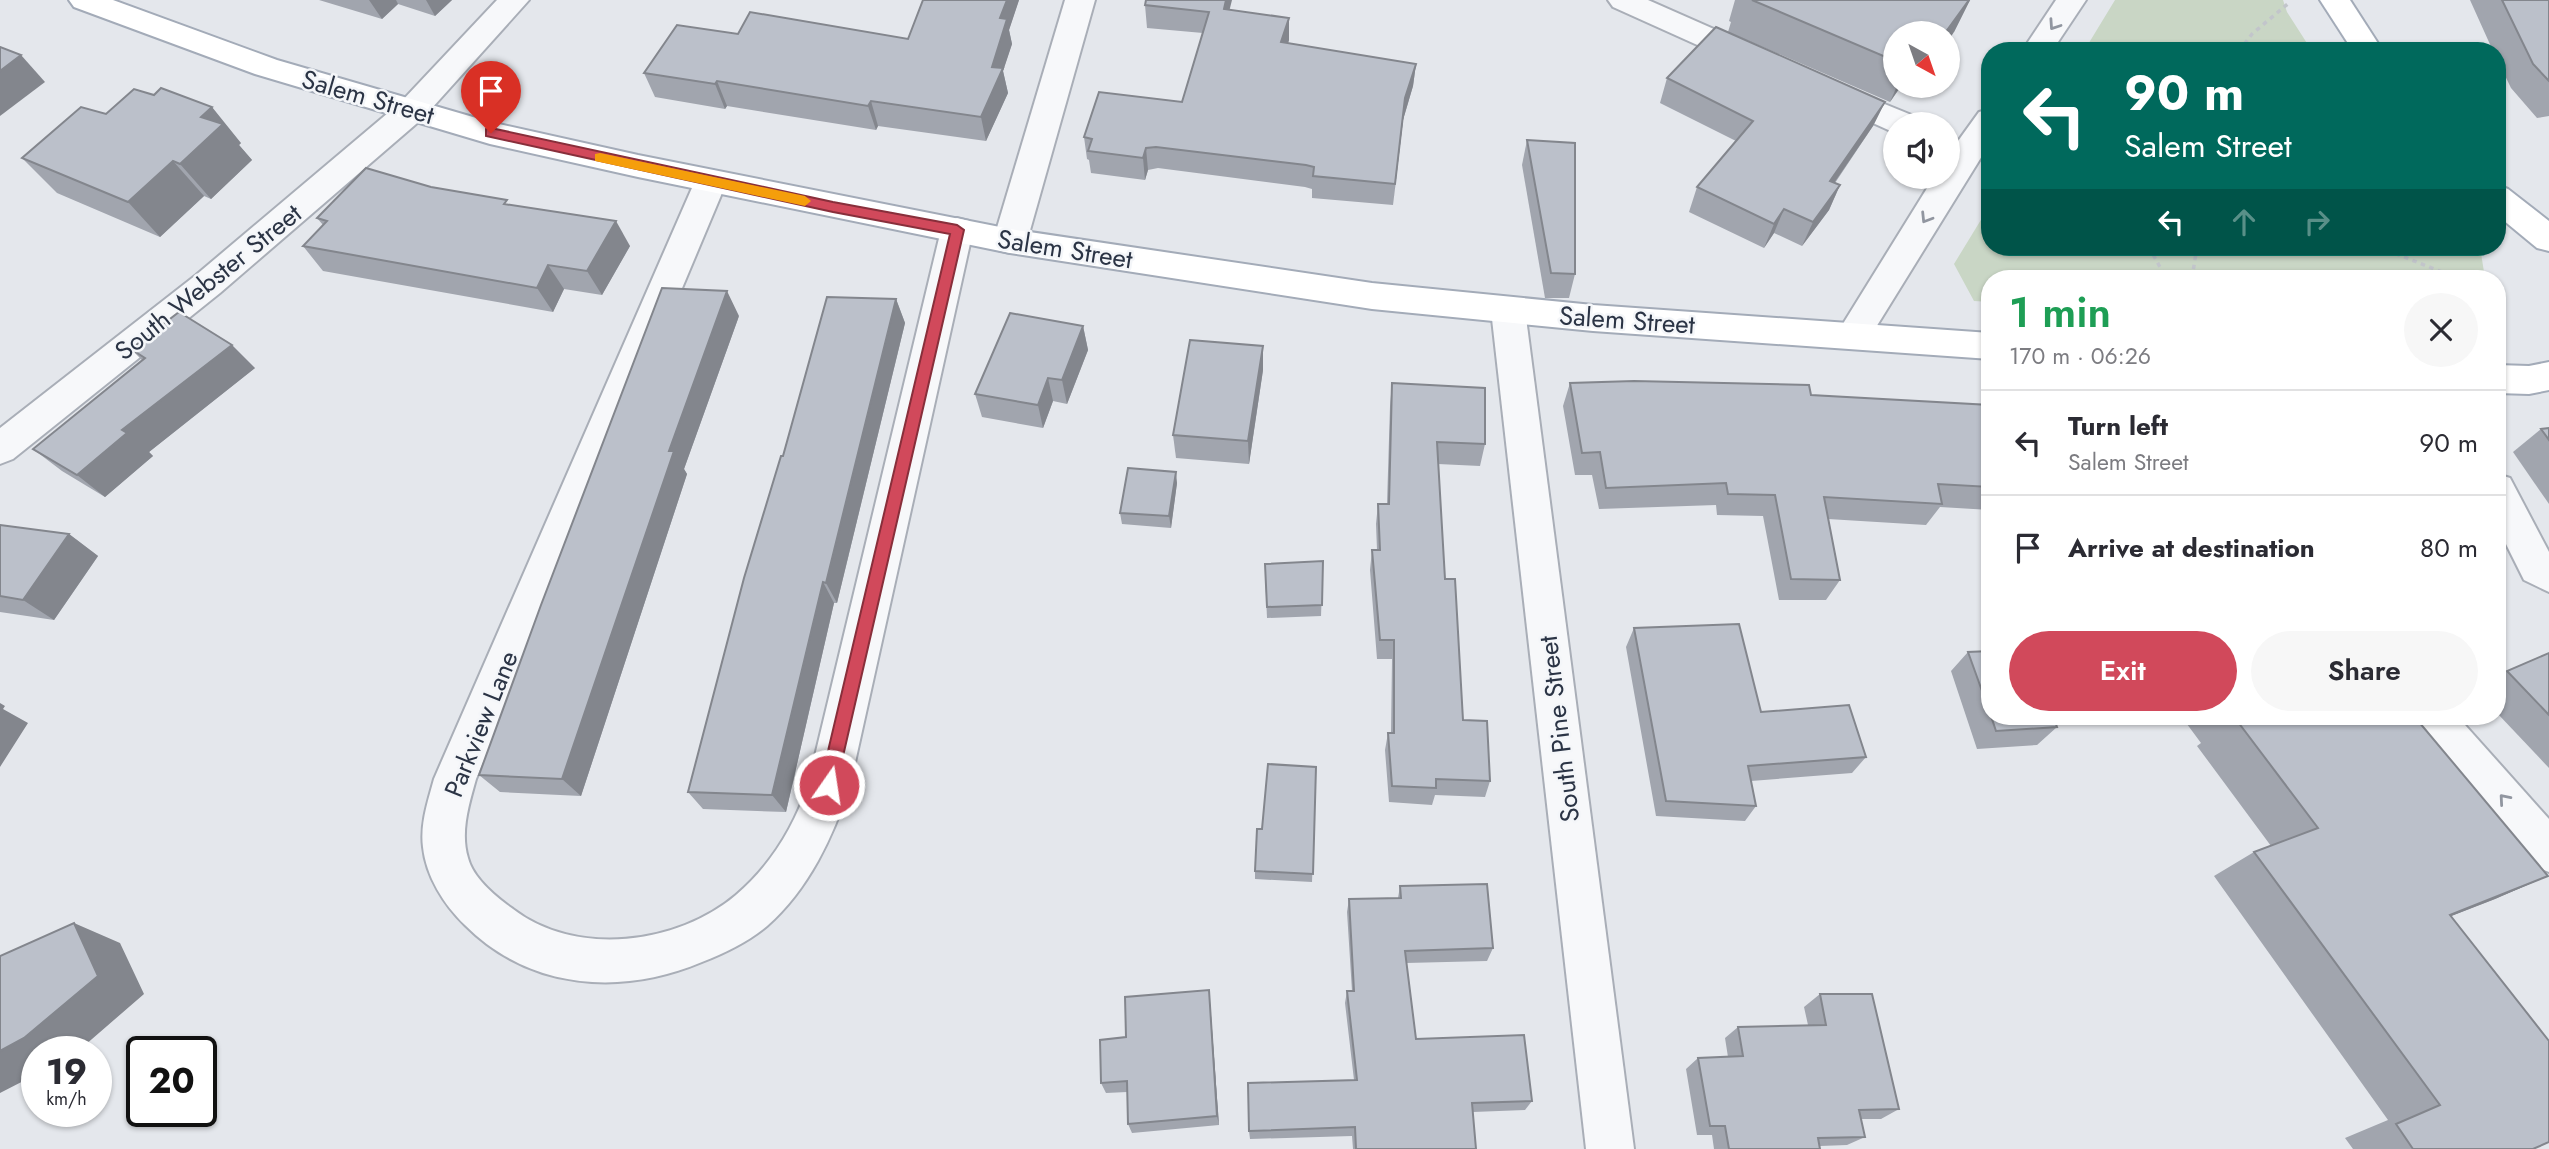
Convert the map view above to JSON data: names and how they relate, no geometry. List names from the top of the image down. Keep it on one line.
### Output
{"streets":{"main road":["Salem Street"],"street":["South Webster Street","Parkview Lane","South Pine Street"]},"crossings":[["Salem Street","South Webster Street"],["Salem Street","Parkview Lane"],["Salem Street","South Pine Street"]],"north":"bottom right","page":{"turn":["90 m","Salem Street"],"heading":["1 min","170 m · 06:26"],"list":[{"name":"Turn left","note":"Salem Street","value":"90 m"},{"name":"Arrive at destination","value":"80 m"}],"buttons":["Exit","Share"],"speed":"19 km/h","limit":"20"}}
